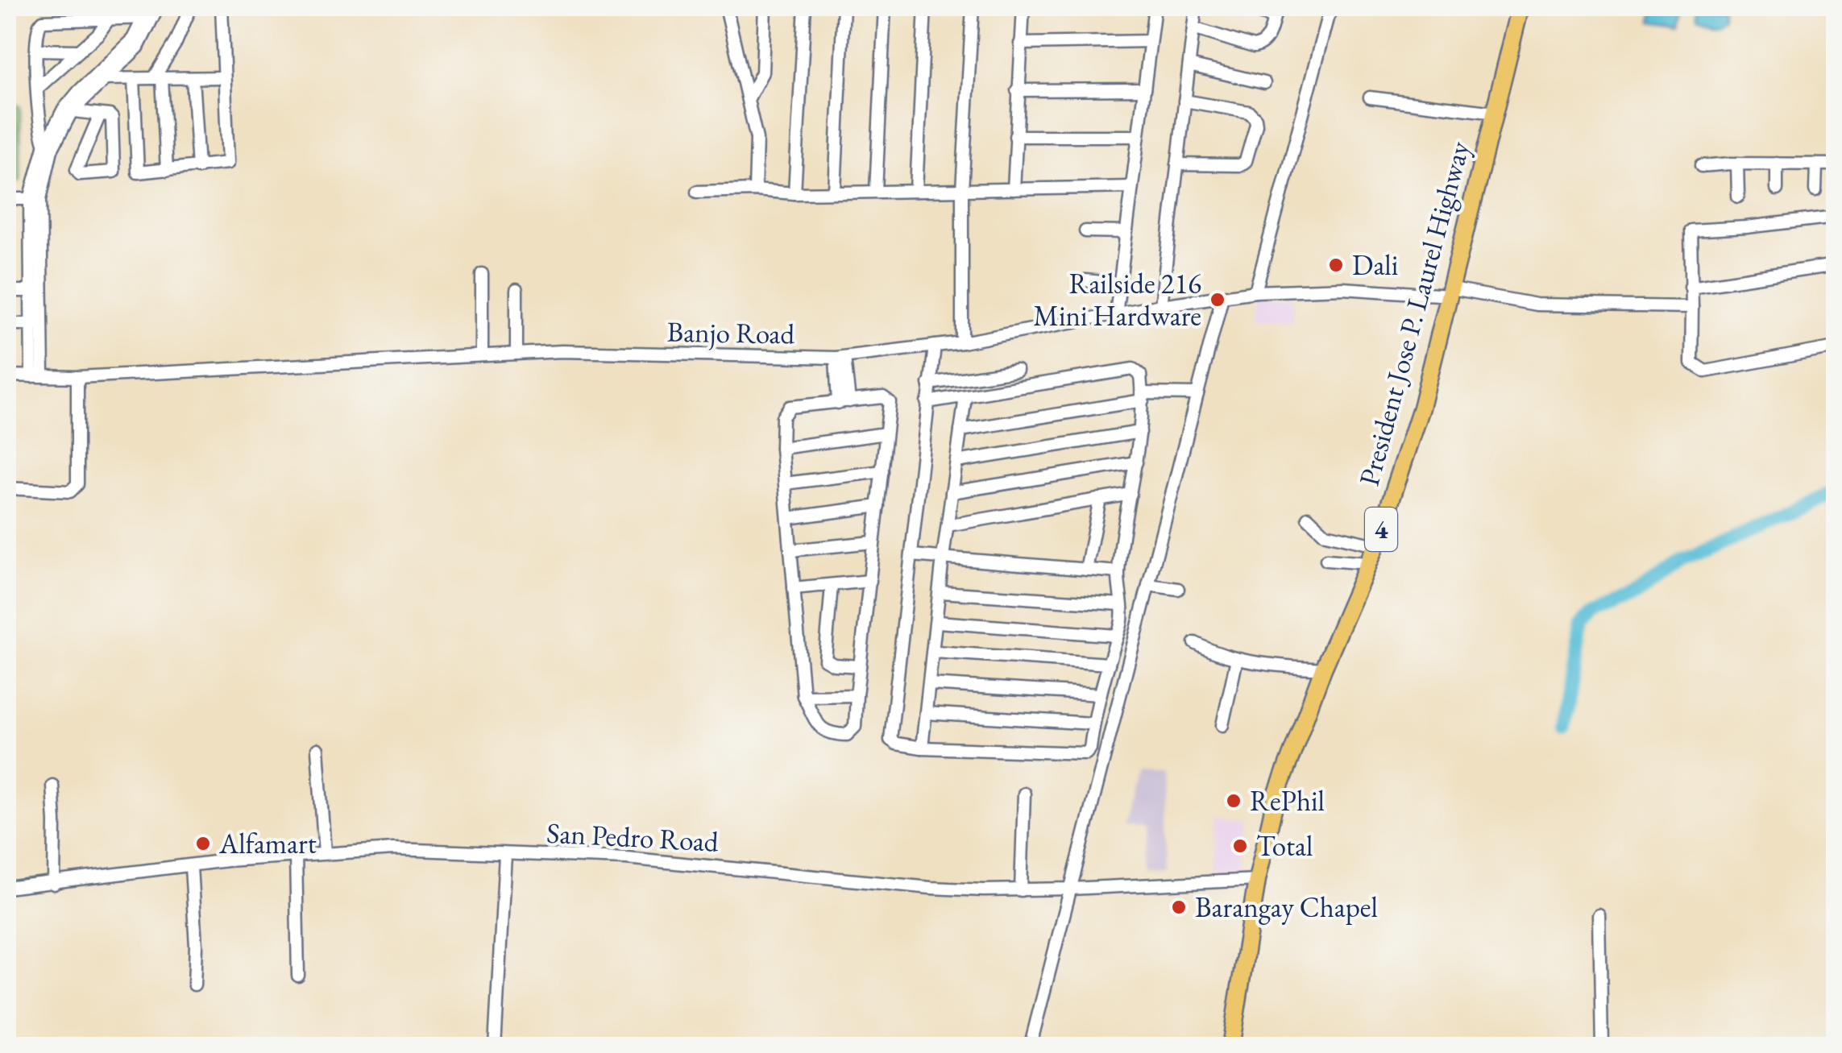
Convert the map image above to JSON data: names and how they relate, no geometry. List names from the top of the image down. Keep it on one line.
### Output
{"streets":{"highway":["President Jose P. Laurel Highway","4"],"street":["Banjo Road","San Pedro Road"]},"crossings":[["President Jose P. Laurel Highway","Banjo Road"],["President Jose P. Laurel Highway","San Pedro Road"]],"places":["Dali","Railside 216 Mini Hardware","RePhil","Alfamart","Total","Barangay Chapel"]}
